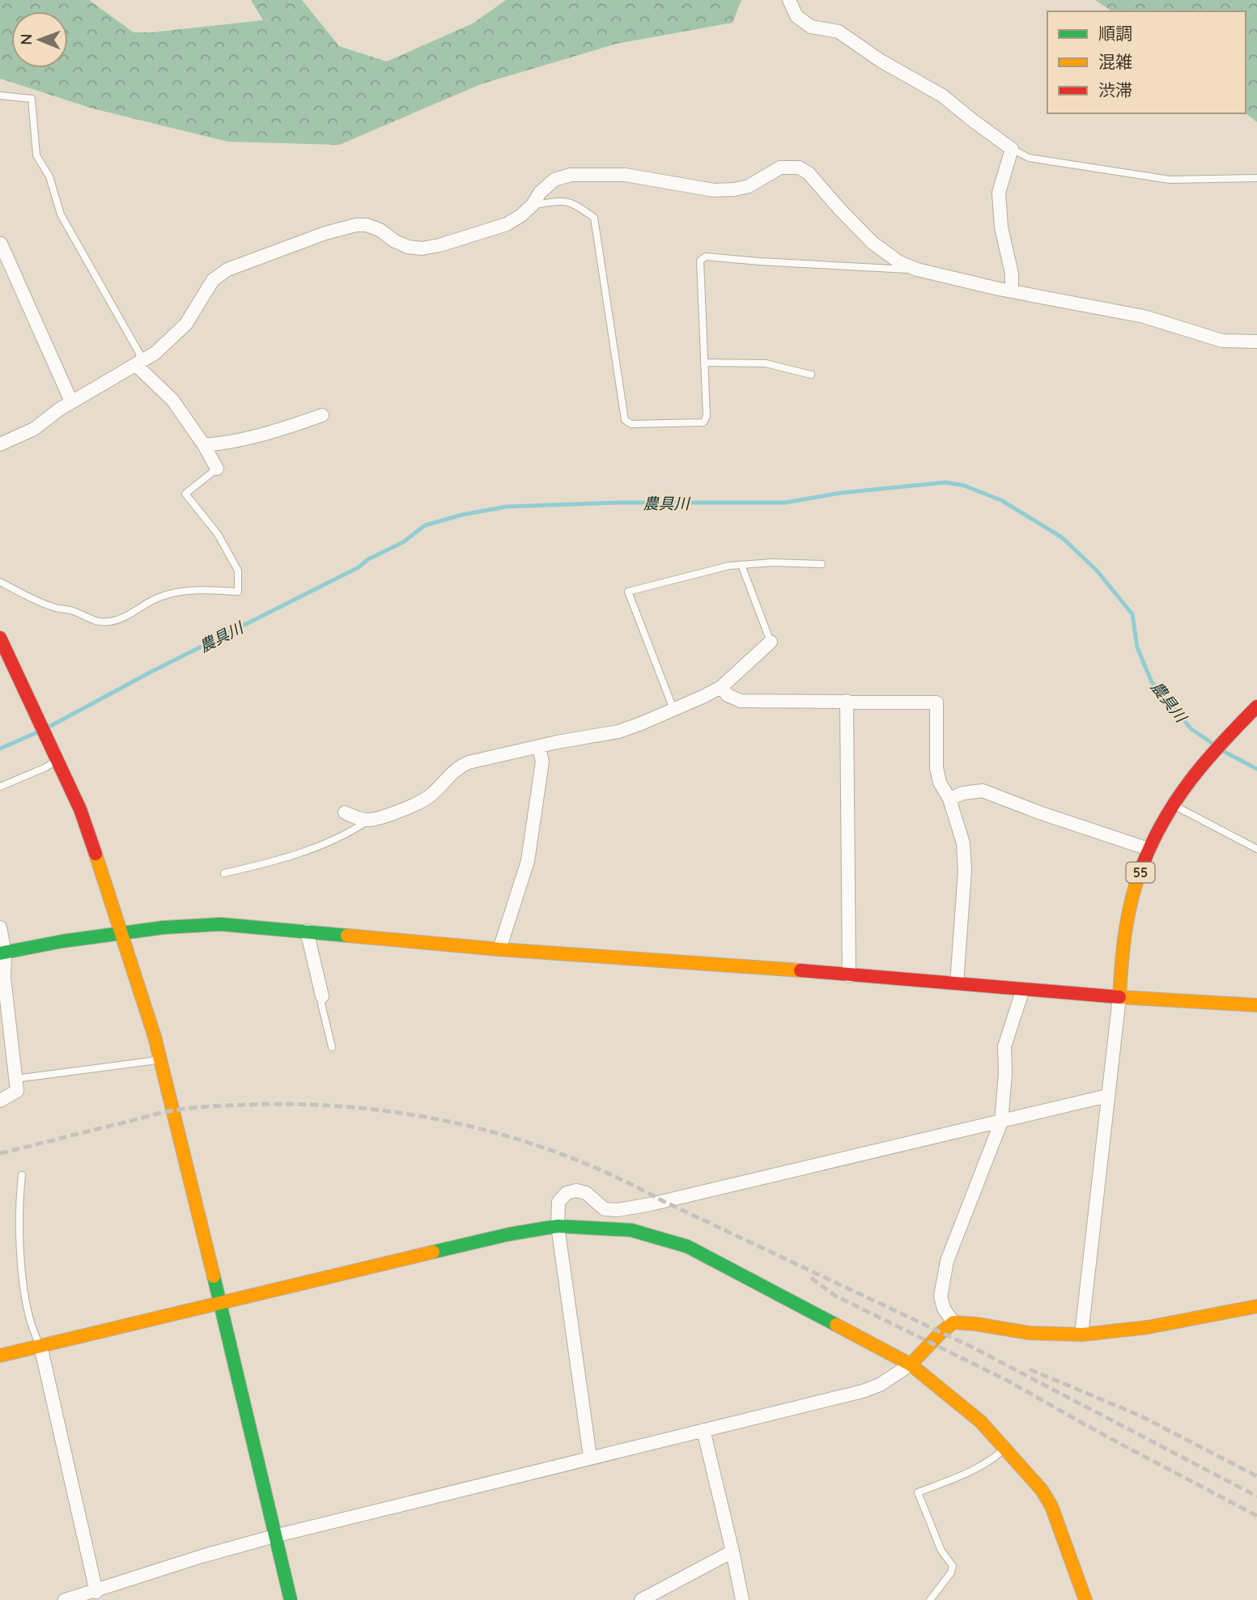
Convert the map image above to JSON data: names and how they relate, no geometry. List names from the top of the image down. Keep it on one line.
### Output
{"streets":{"street":["55"]},"water":["農具川"],"legend":["順調","混雑","渋滞"],"north":"left"}
